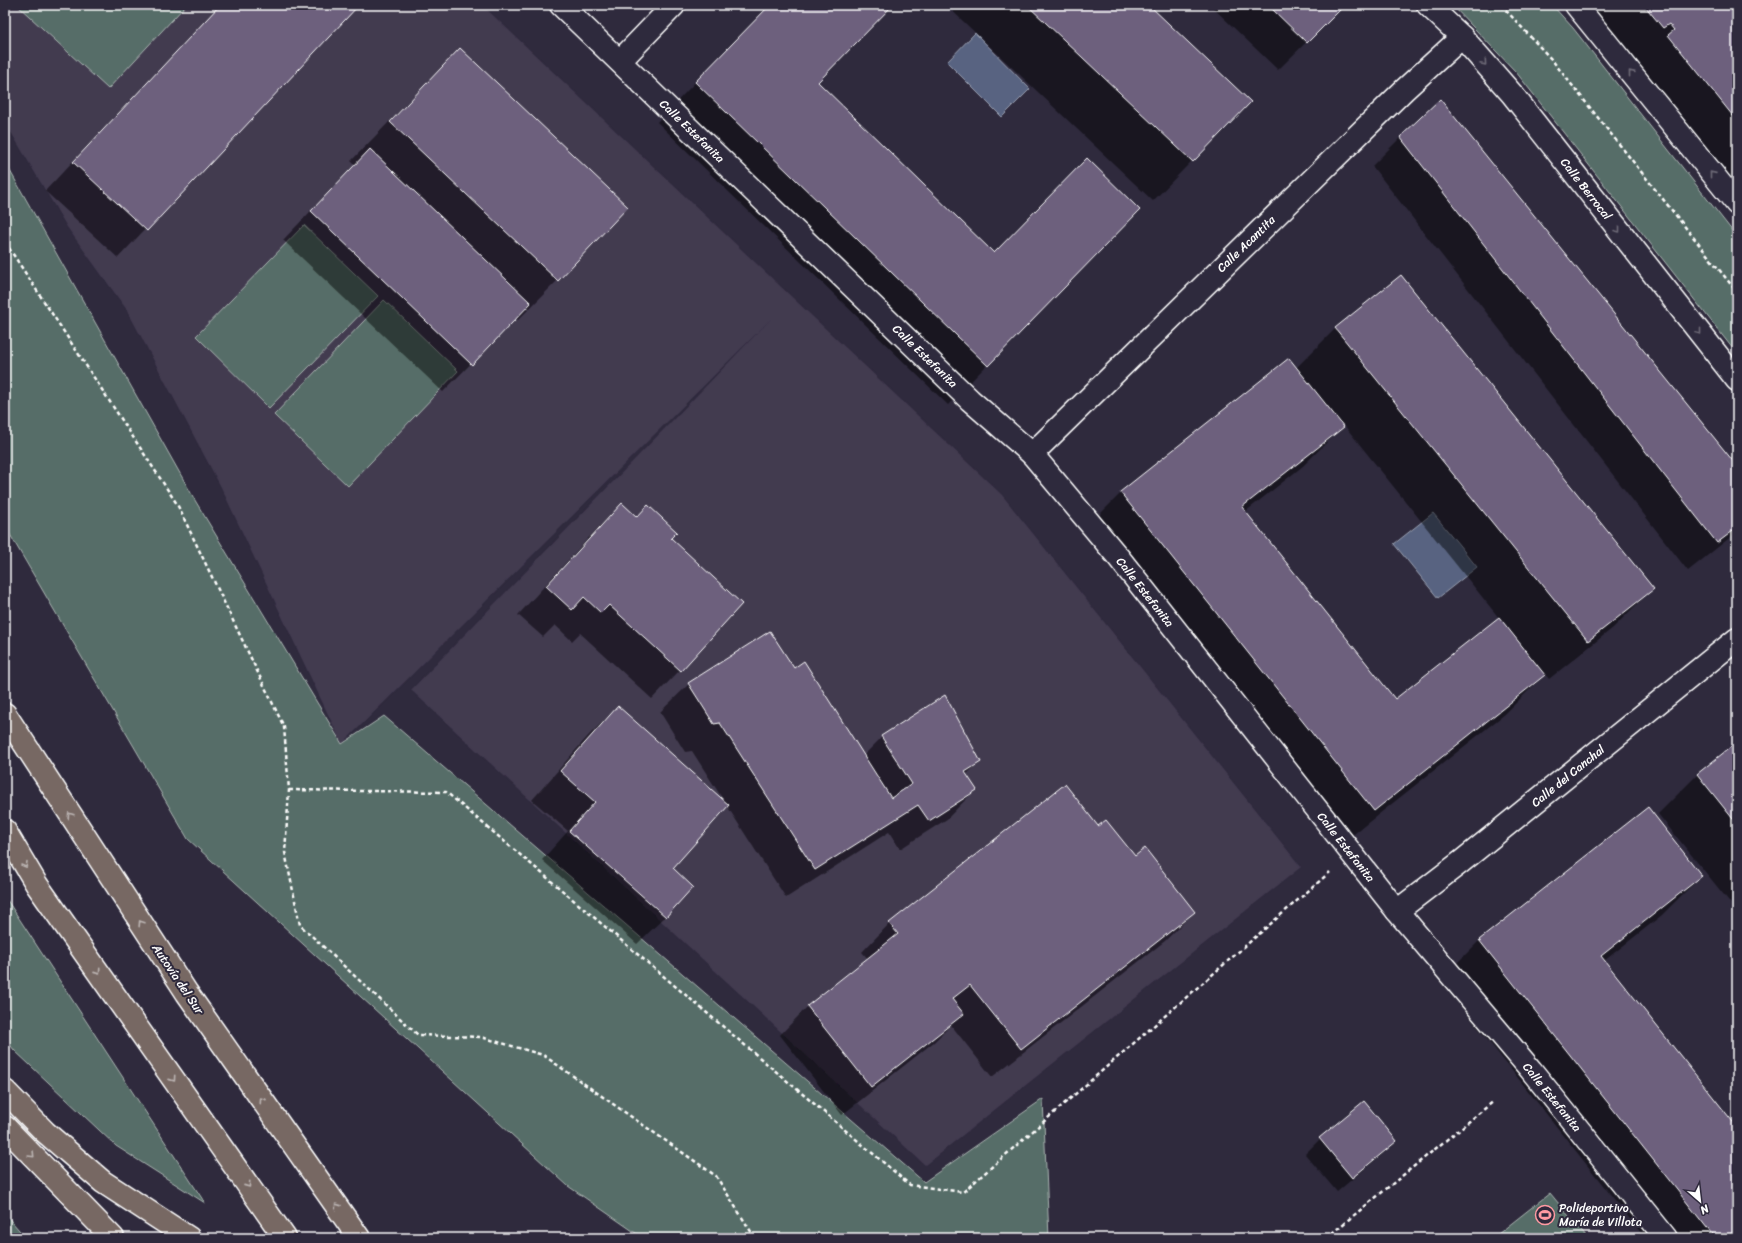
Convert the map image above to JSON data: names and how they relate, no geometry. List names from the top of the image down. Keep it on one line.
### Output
{"streets":{"highway":["Autovía del Sur"],"street":["Calle Estefanita","Calle Berrocal","Calle Acantita","Calle del Canchal"]},"crossings":[["Calle Estefanita","Calle Acantita"],["Calle Estefanita","Calle del Canchal"],["Calle Berrocal","Calle Acantita"]],"places":{"sports":["Polideportivo María de Villota"]},"north":"bottom right"}
